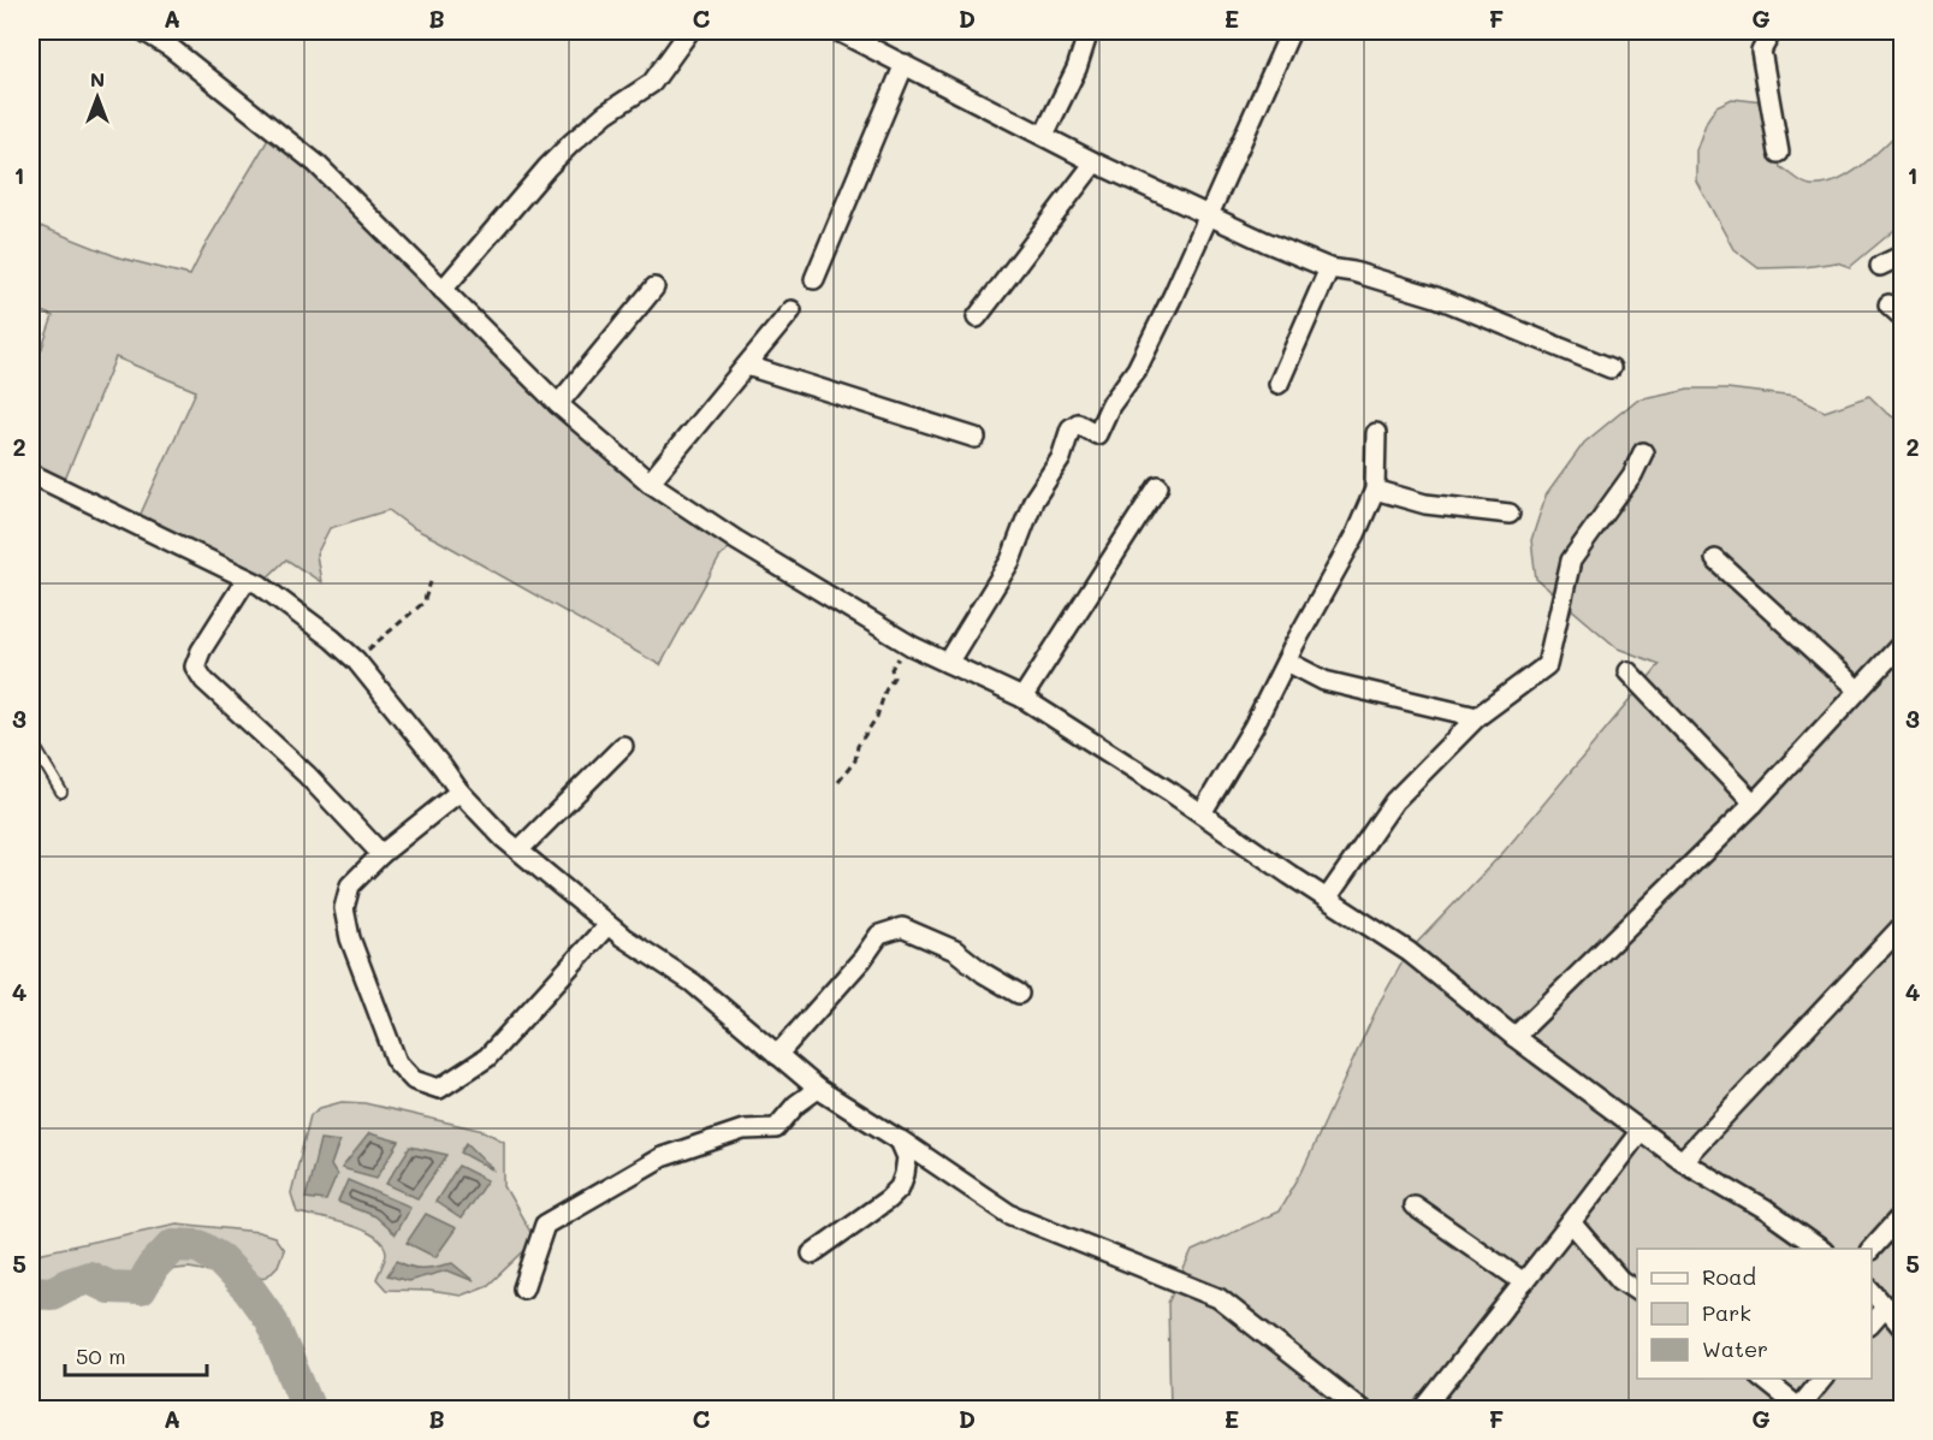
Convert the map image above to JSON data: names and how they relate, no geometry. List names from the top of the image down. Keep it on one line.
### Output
{"legend":["Road","Park","Water"],"scale_bar":"50 m","north":"top","grid":{"columns":["A","B","C","D","E","F","G"],"rows":["1","2","3","4","5"]}}
